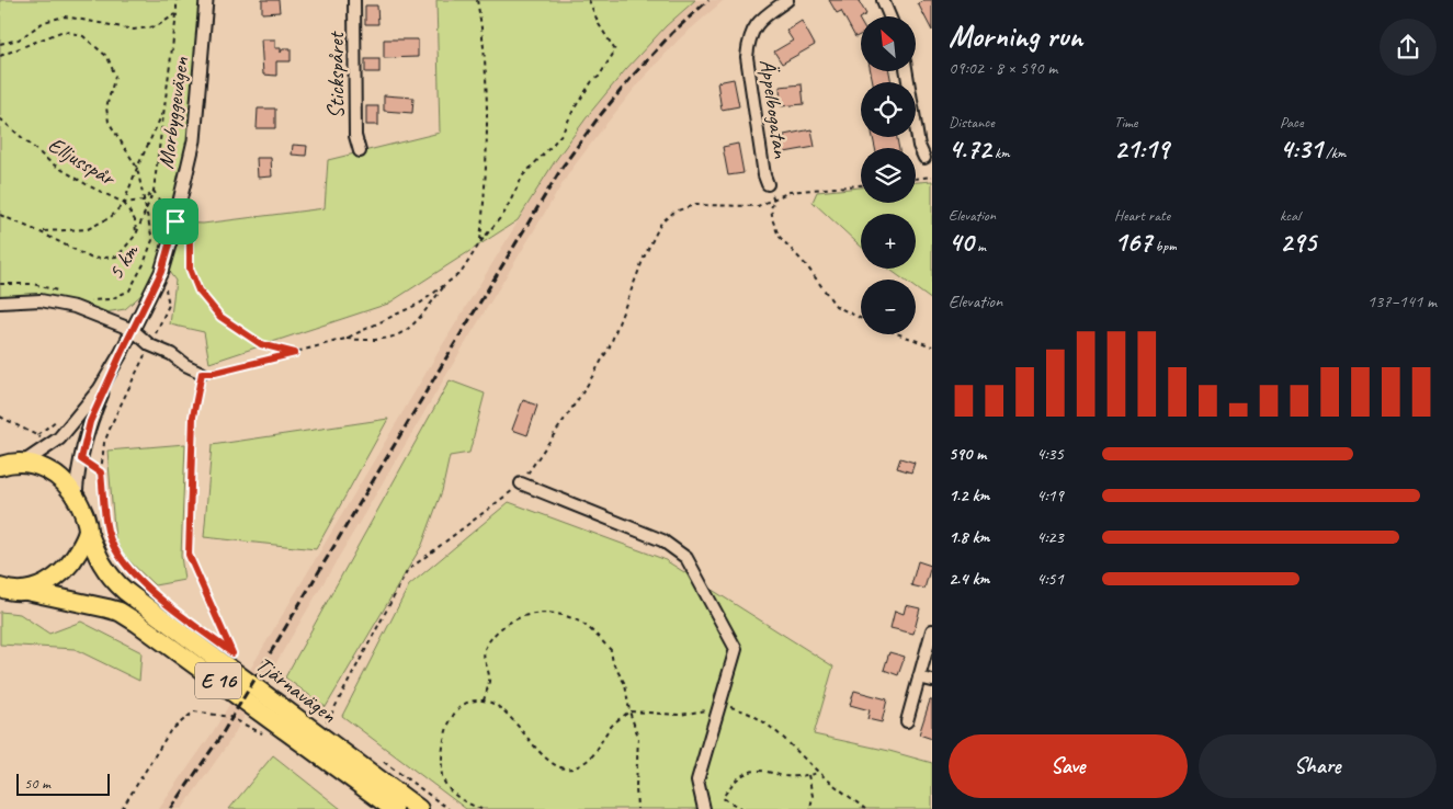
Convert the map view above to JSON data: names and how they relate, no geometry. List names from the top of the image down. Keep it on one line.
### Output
{"streets":{"highway":["E 16","Tjärnavägen"],"street":["Stickspåret","Äppelbogatan","Morbyggevägen"],"path":["Elljusspår","5 km"]},"crossings":[["Morbyggevägen","E 16"],["Elljusspår","5 km"],["E 16","Tjärnavägen"]],"scale_bar":"50 m","north":"top left","page":{"heading":["Morning run","09:02 · 8 × 590 m"],"map_buttons":["+","−"],"stats":[["Distance","4.72 km"],["Time","21:19"],["Pace","4:31 /km"],["Elevation","40 m"],["Heart rate","167 bpm"],["kcal","295"]],"chart":["Elevation","137–141 m"],"list":[{"name":"590 m","note":"4:35"},{"name":"1.2 km","note":"4:19"},{"name":"1.8 km","note":"4:23"},{"name":"2.4 km","note":"4:51"}],"buttons":["Save","Share"],"scale":"50 m"}}
